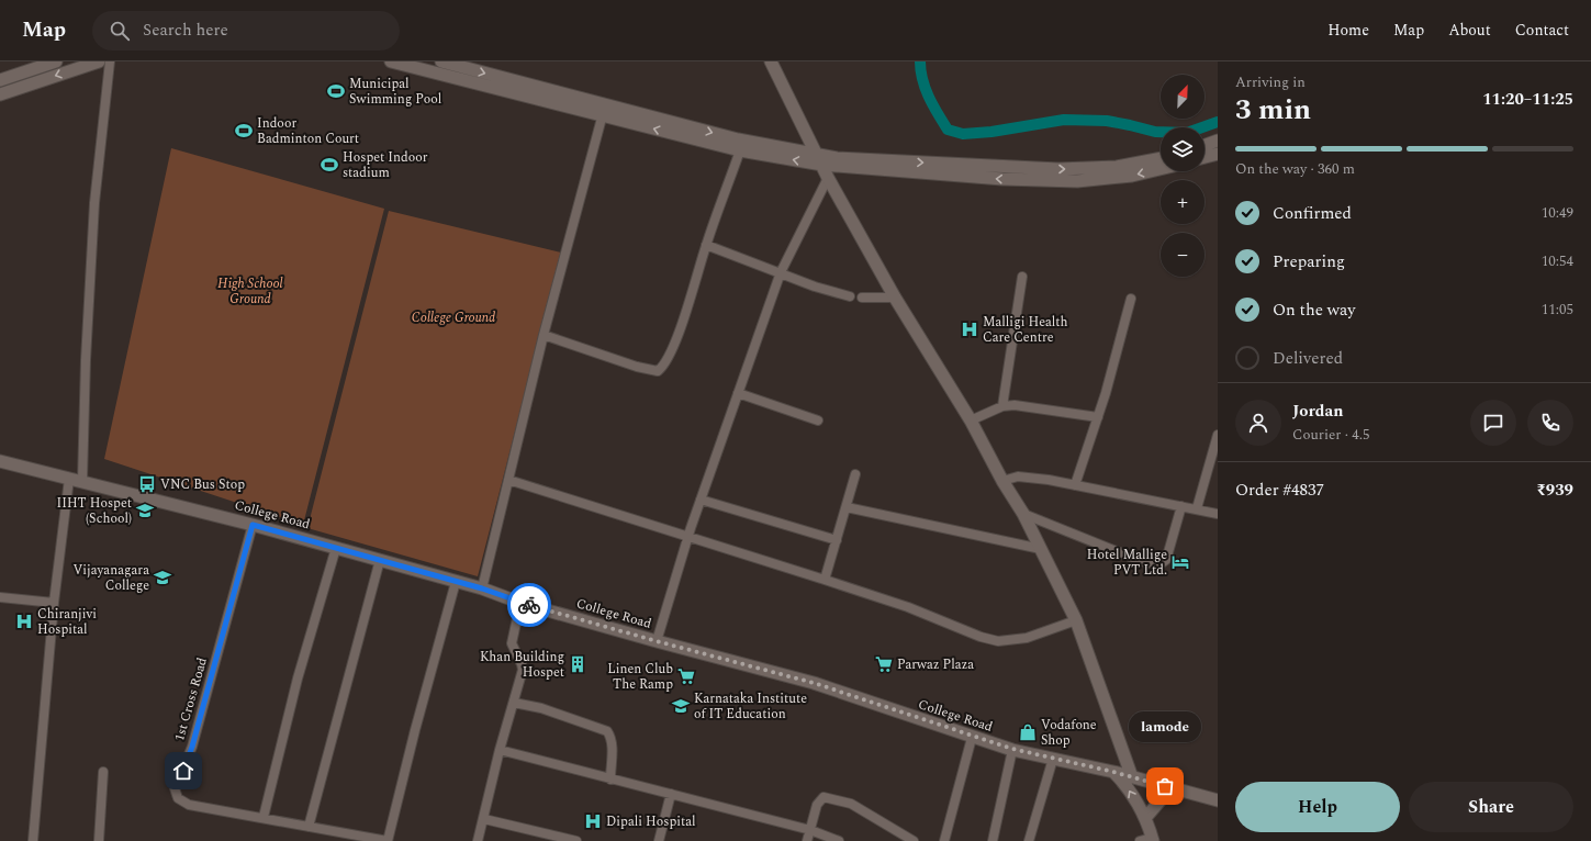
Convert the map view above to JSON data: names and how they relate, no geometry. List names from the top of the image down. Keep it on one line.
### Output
{"streets":{"street":["College Road","1st Cross Road"]},"crossings":[["College Road","1st Cross Road"]],"parks":["High School Ground","College Ground"],"places":{"sports":["Municipal Swimming Pool","Indoor Badminton Court","Hospet Indoor stadium"],"hospital":["Malligi Health Care Centre","Chiranjivi Hospital","Dipali Hospital"],"bus stop":["VNC Bus Stop"],"school or university":["IIHT Hospet (School)","Vijayanagara College","Karnataka Institute of IT Education"],"hotel":["Hotel Mallige PVT Ltd."],"building":["Khan Building Hospet"],"supermarket":["Parwaz Plaza","Linen Club The Ramp"],"shop":["Vodafone Shop"],"other":["lamode"]},"north":"top right","page":{"header":"Map","search":"Search here","nav":["Home","Map","About","Contact"],"heading":["3 min","Arriving in","11:20–11:25"],"panel":["Jordan","Courier · 4.5","Order #4837","₹939"],"map_buttons":["+","−"],"bar":"On the way · 360 m","list":[["Confirmed","10:49"],["Preparing","10:54"],["On the way","11:05"],"Delivered"],"bubble":"lamode","buttons":["Help","Share"]}}
